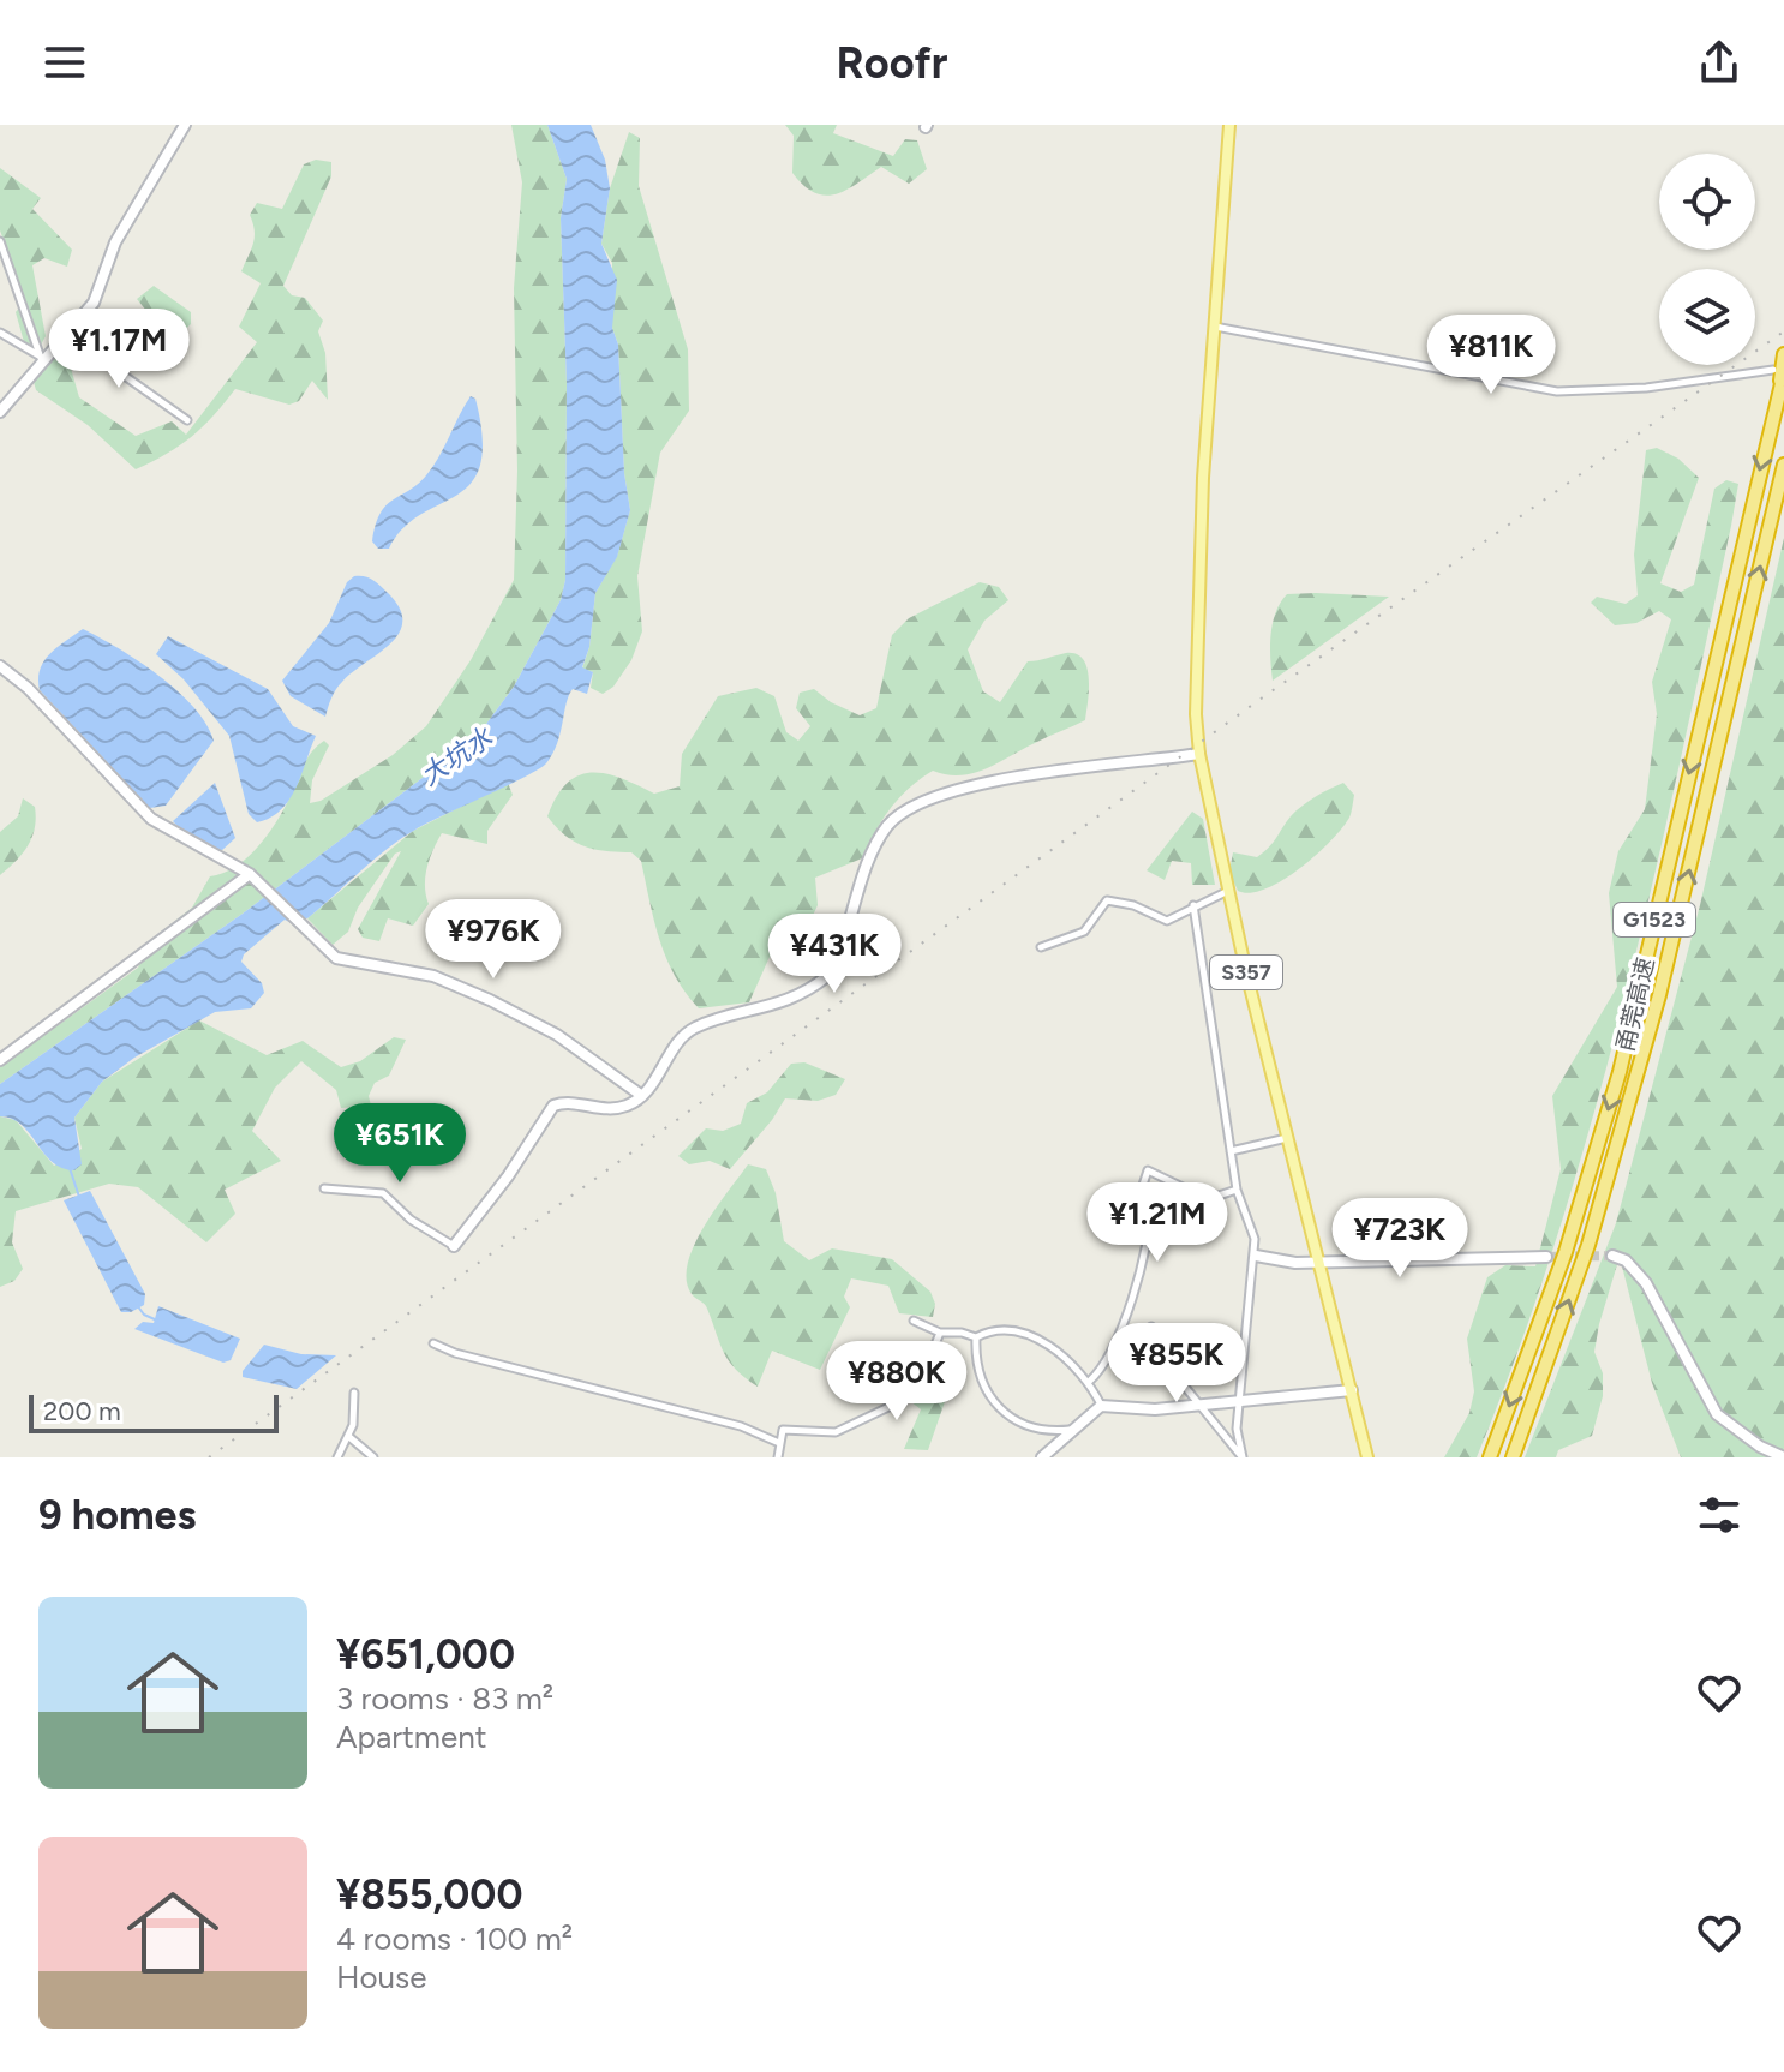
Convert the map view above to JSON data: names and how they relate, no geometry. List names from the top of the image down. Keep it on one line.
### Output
{"streets":{"highway":["G1523","甬莞高速"],"main road":["S357"]},"water":["大坑水"],"scale_bar":"200 m","page":{"header":"Roofr","price":["¥1.17M","¥811K","¥976K","¥431K","¥651K","¥1.21M","¥723K","¥855K","¥880K"],"scale":"200 m","heading":"9 homes","list":[{"name":"¥651,000","note":"3 rooms · 83 m² · Apartment"},{"name":"¥855,000","note":"4 rooms · 100 m² · House"}]}}
